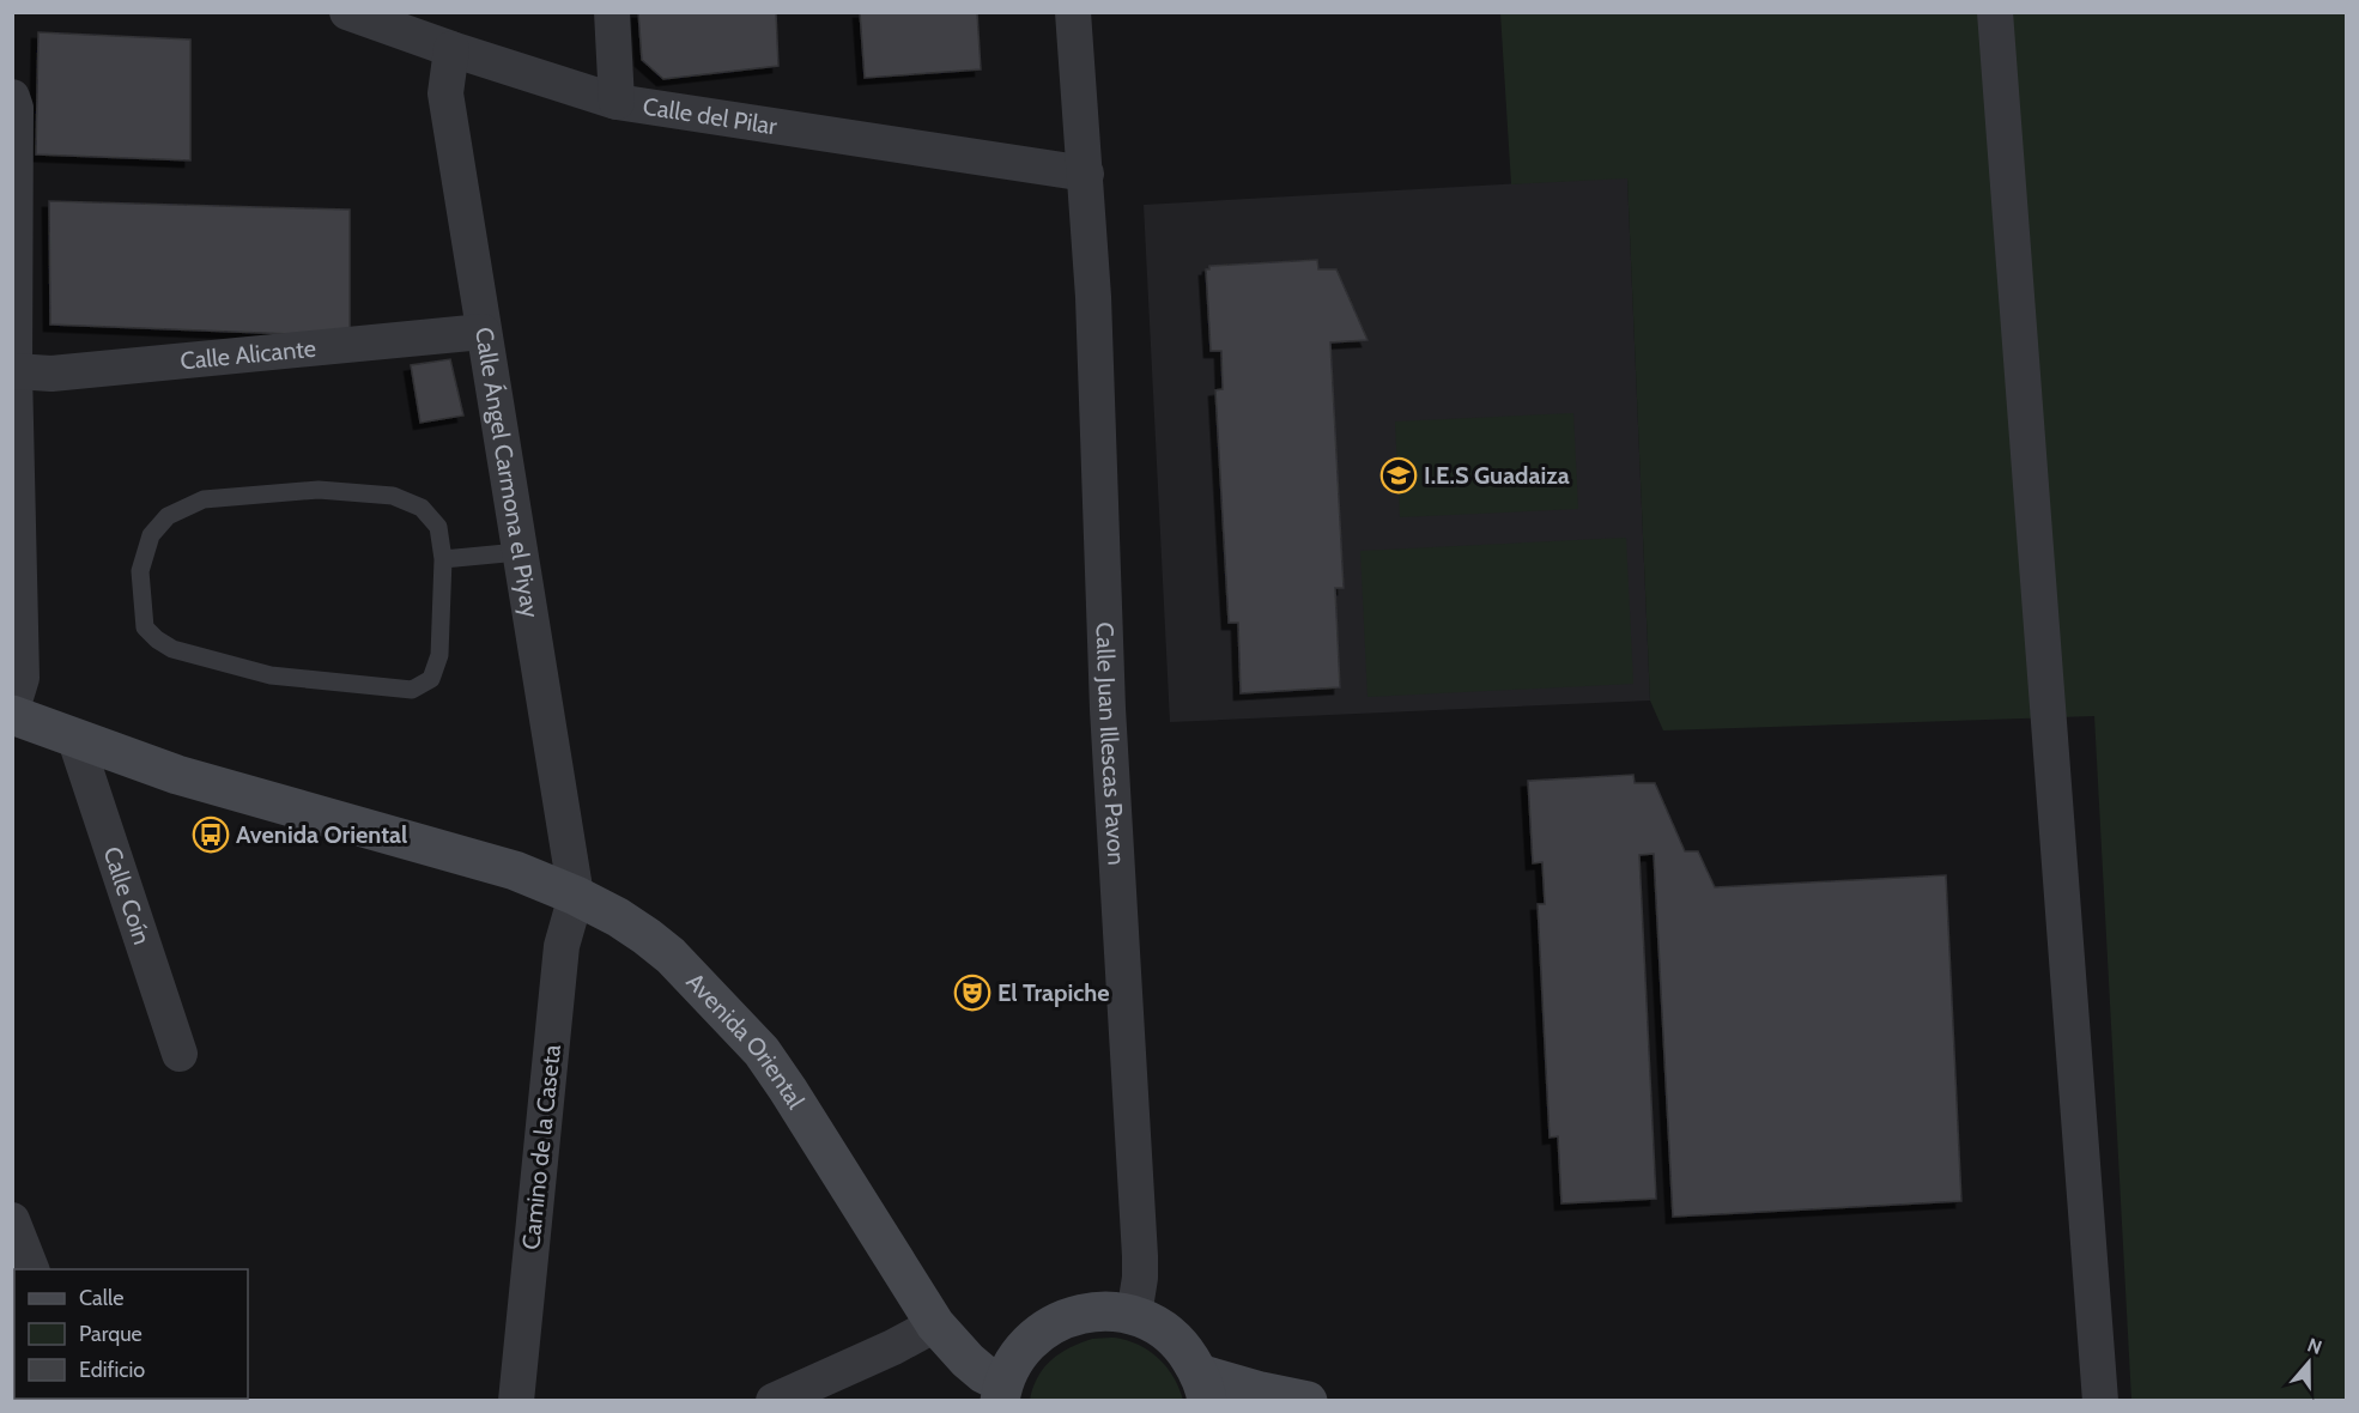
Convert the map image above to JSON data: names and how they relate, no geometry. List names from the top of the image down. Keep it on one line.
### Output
{"streets":{"street":["Calle del Pilar","Calle Alicante","Calle Ángel Carmona el Piyay","Calle Juan Illescas Pavon","Calle Coín","Avenida Oriental","Camino de la Caseta"]},"crossings":[["Calle del Pilar","Calle Ángel Carmona el Piyay"],["Calle del Pilar","Calle Juan Illescas Pavon"],["Calle Alicante","Calle Ángel Carmona el Piyay"],["Calle Ángel Carmona el Piyay","Avenida Oriental"],["Calle Ángel Carmona el Piyay","Camino de la Caseta"],["Calle Juan Illescas Pavon","Avenida Oriental"],["Calle Coín","Avenida Oriental"],["Avenida Oriental","Camino de la Caseta"]],"places":{"school or university":["I.E.S Guadaiza"],"bus stop":["Avenida Oriental"],"theatre":["El Trapiche"]},"legend":["Calle","Parque","Edificio"],"north":"top"}
